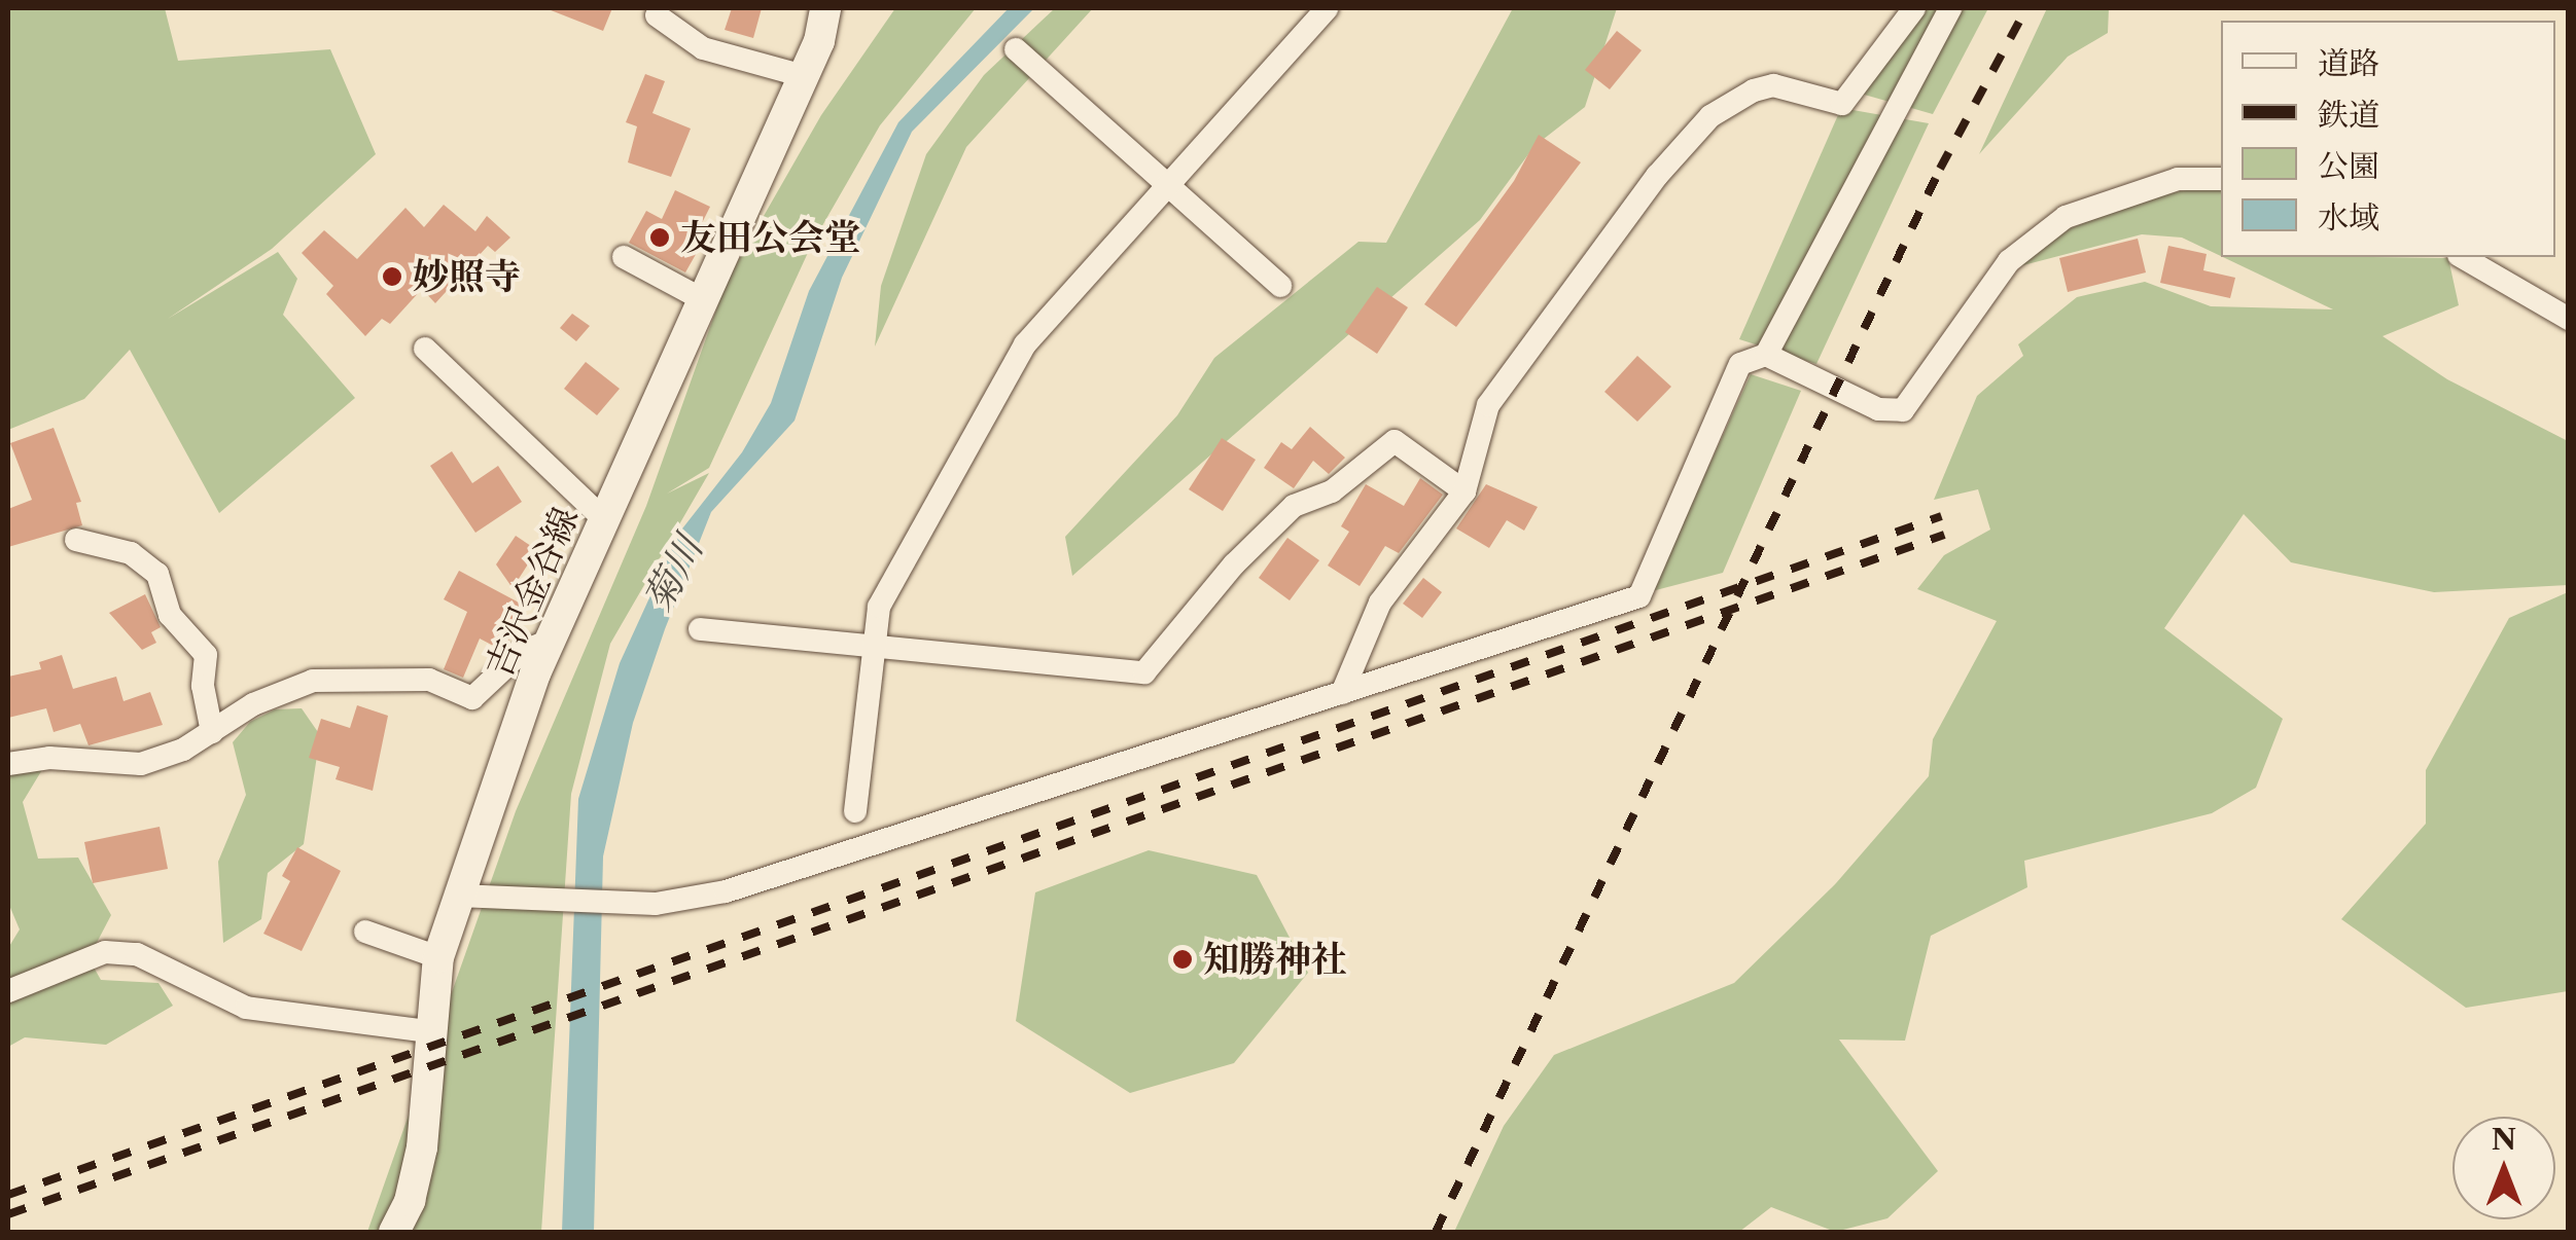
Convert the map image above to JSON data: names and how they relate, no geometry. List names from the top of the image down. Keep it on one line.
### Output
{"streets":{"main road":["吉沢金谷線"]},"water":["菊川"],"places":["友田公会堂","妙照寺","知勝神社"],"legend":["道路","鉄道","公園","水域"],"north":"top"}
